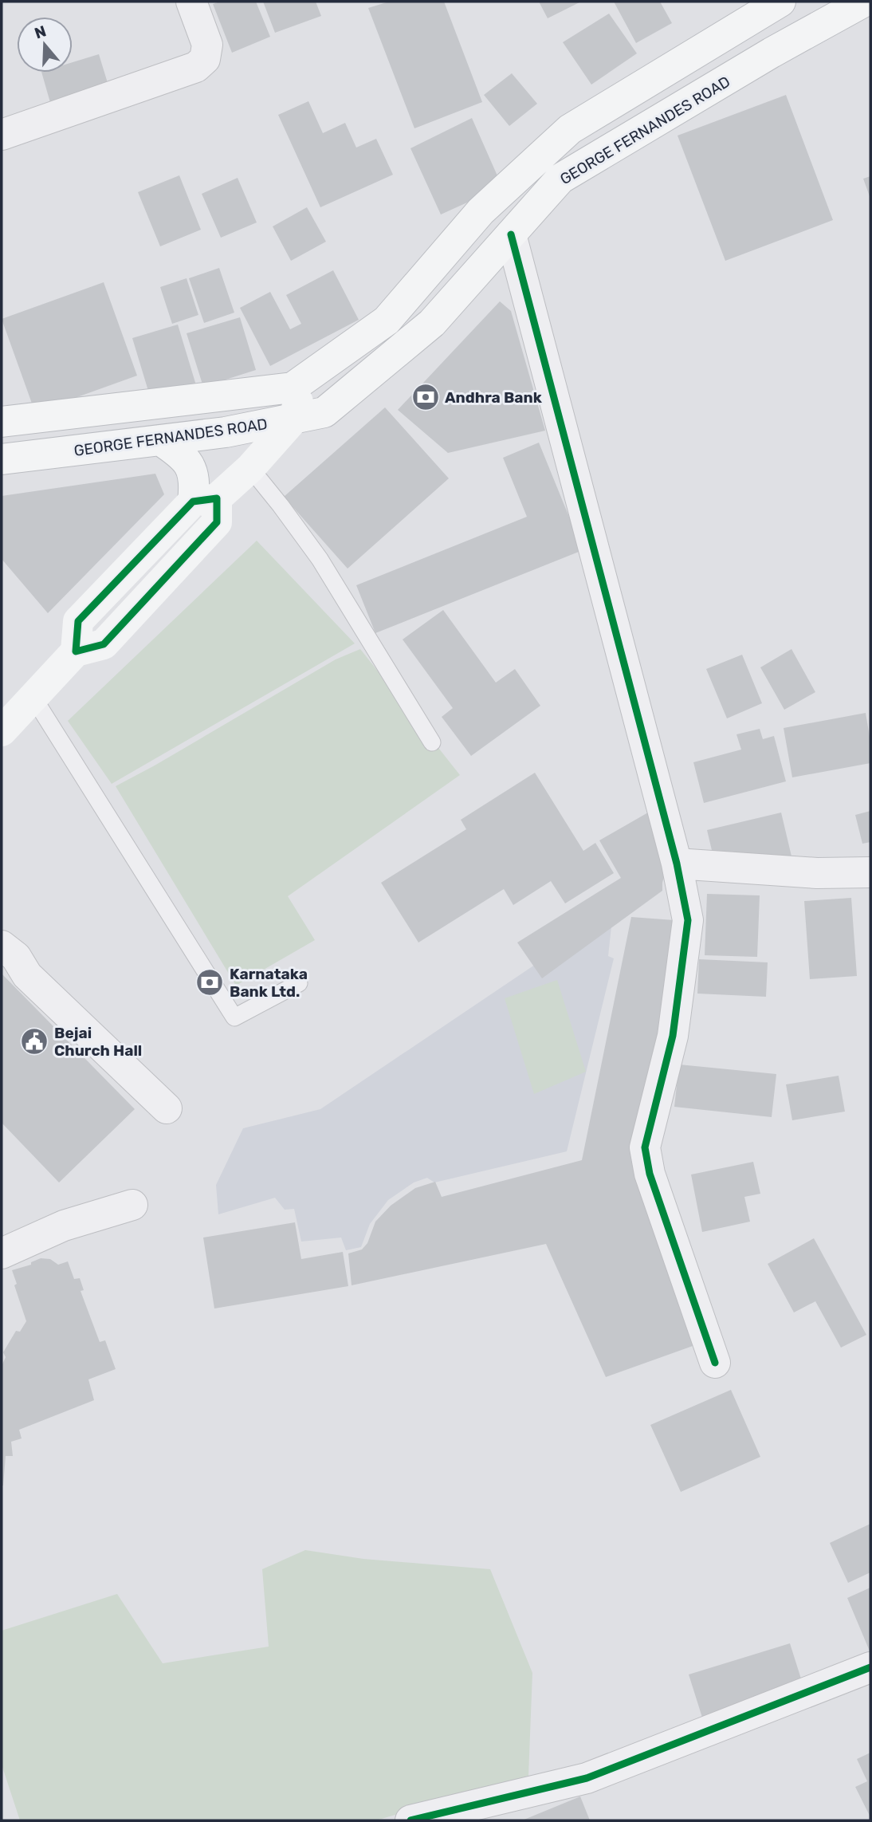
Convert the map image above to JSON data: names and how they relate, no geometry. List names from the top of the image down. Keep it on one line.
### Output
{"streets":{"main road":["GEORGE FERNANDES ROAD"]},"places":{"bank":["Andhra Bank","Karnataka Bank Ltd."],"public building":["Bejai Church Hall"]},"north":"top"}
